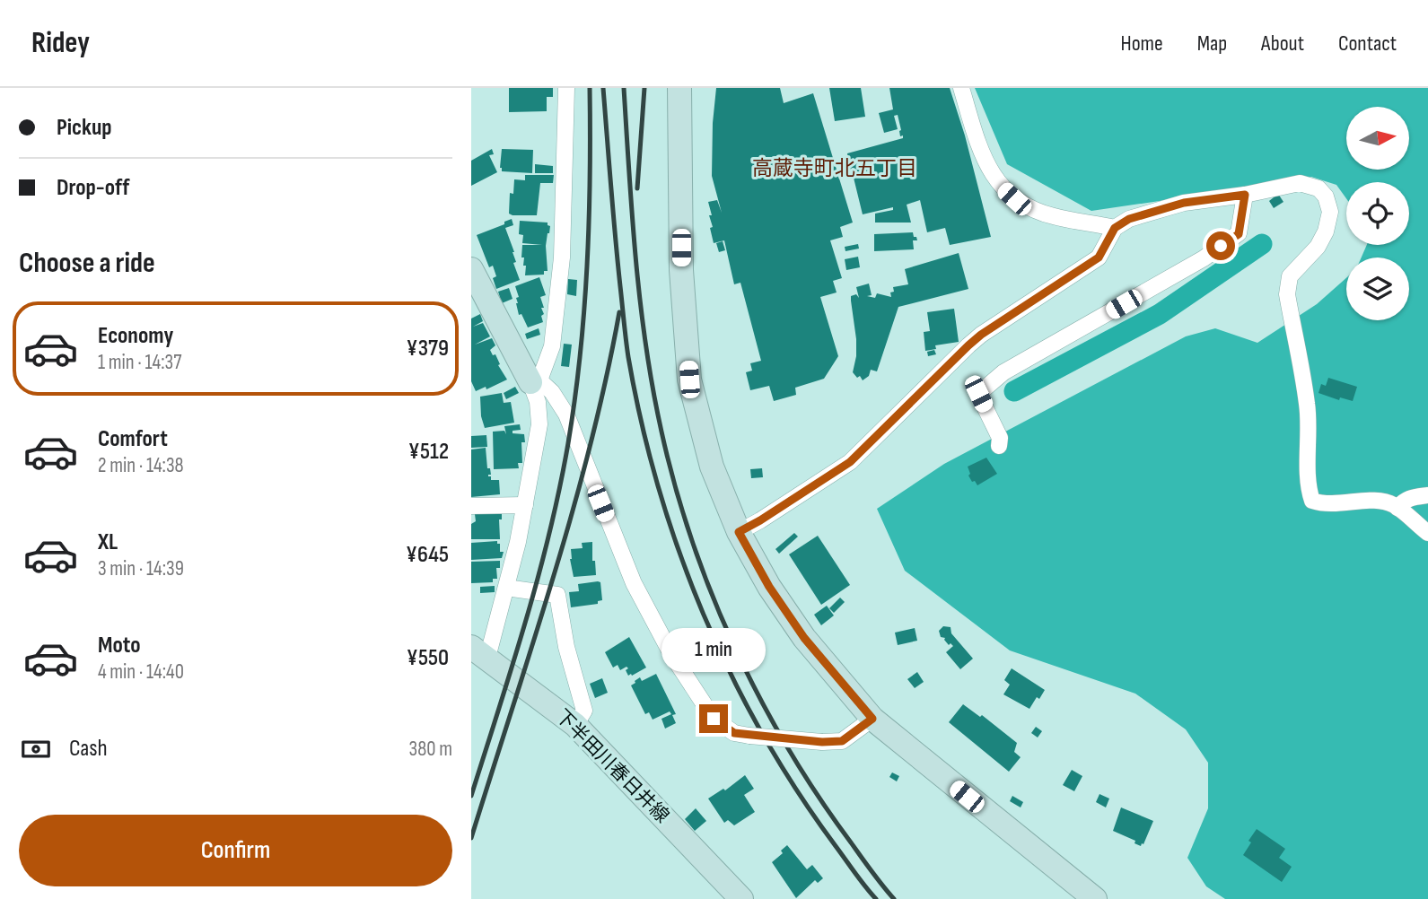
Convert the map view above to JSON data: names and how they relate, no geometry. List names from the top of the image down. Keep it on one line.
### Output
{"streets":{"street":["下半田川春日井線"]},"districts":["高蔵寺町北五丁目"],"north":"right","page":{"header":"Ridey","nav":["Home","Map","About","Contact"],"banner":["Pickup","Drop-off"],"heading":"Choose a ride","list":[{"name":"Economy","note":"1 min · 14:37","value":"¥379"},{"name":"Comfort","note":"2 min · 14:38","value":"¥512"},{"name":"XL","note":"3 min · 14:39","value":"¥645"},{"name":"Moto","note":"4 min · 14:40","value":"¥550"}],"bubble":"1 min","pay":["Cash","380 m"],"buttons":"Confirm"}}
